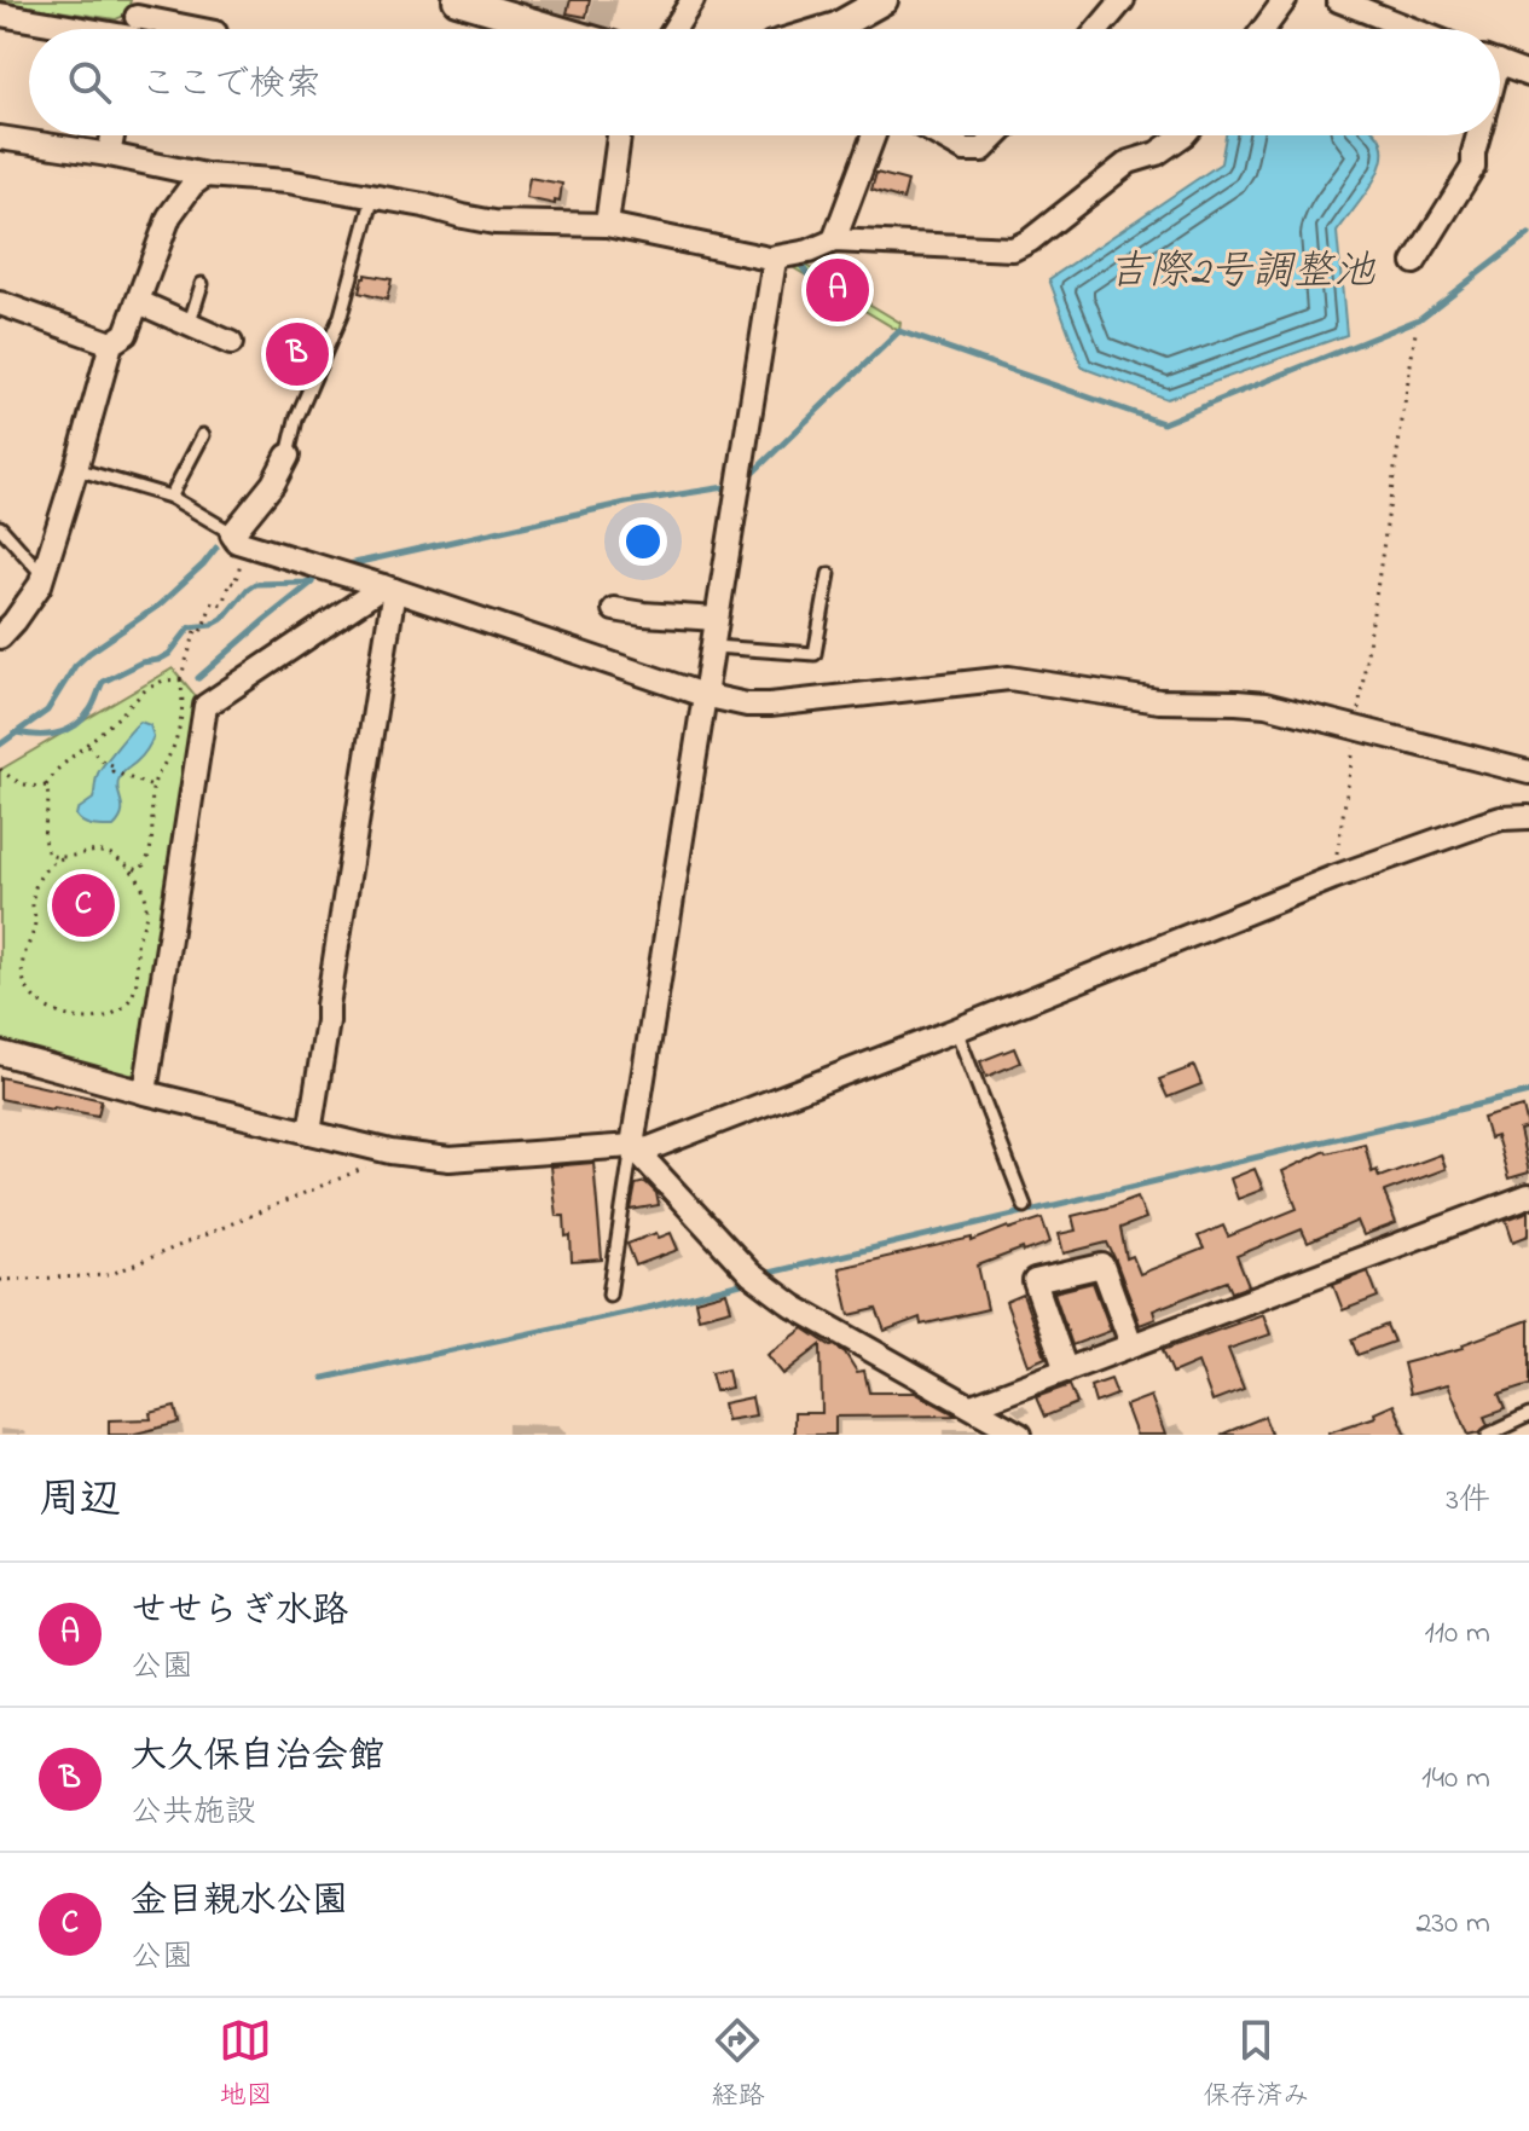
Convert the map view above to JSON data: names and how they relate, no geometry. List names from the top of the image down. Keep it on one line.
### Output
{"water":["吉際2号調整池"],"page":{"search":"ここで検索","pins":["A","B","C"],"heading":["周辺","3件"],"list":[{"mark":"A","name":"せせらぎ水路","note":"公園","value":"110 m"},{"mark":"B","name":"大久保自治会館","note":"公共施設","value":"140 m"},{"mark":"C","name":"金目親水公園","note":"公園","value":"230 m"}],"nav":["地図","経路","保存済み"]}}
